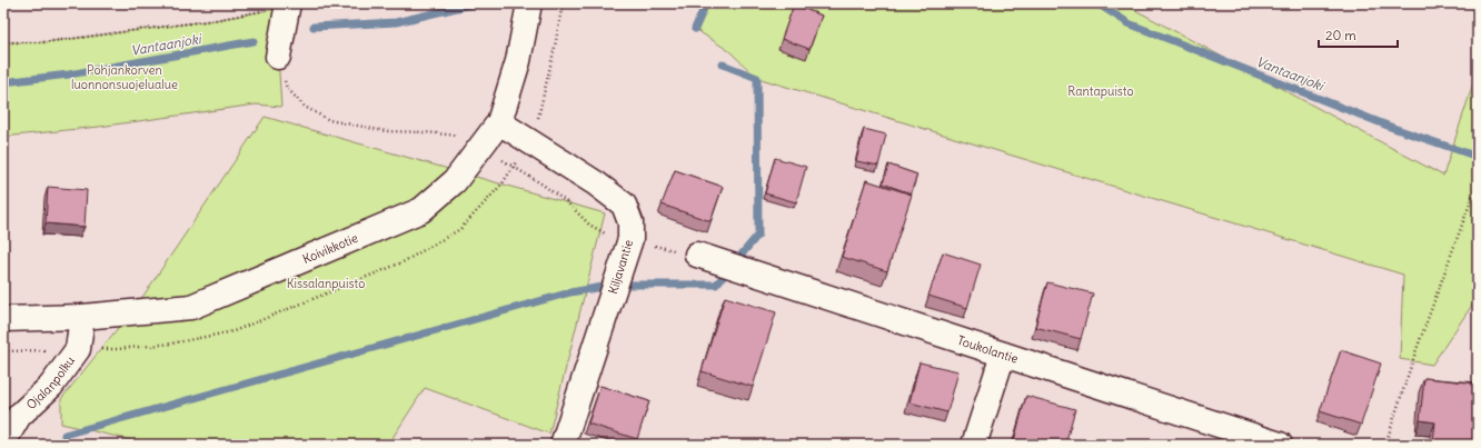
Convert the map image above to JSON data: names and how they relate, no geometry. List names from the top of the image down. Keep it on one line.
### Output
{"streets":{"street":["Koivikkotie","Kiljavantie","Toukolantie","Ojalanpolku"]},"crossings":[["Koivikkotie","Kiljavantie"],["Koivikkotie","Ojalanpolku"]],"water":["Vantaanjoki"],"parks":["Pohjankorven luonnonsuojelualue","Rantapuisto","Kissalanpuisto"],"scale_bar":"20 m"}
